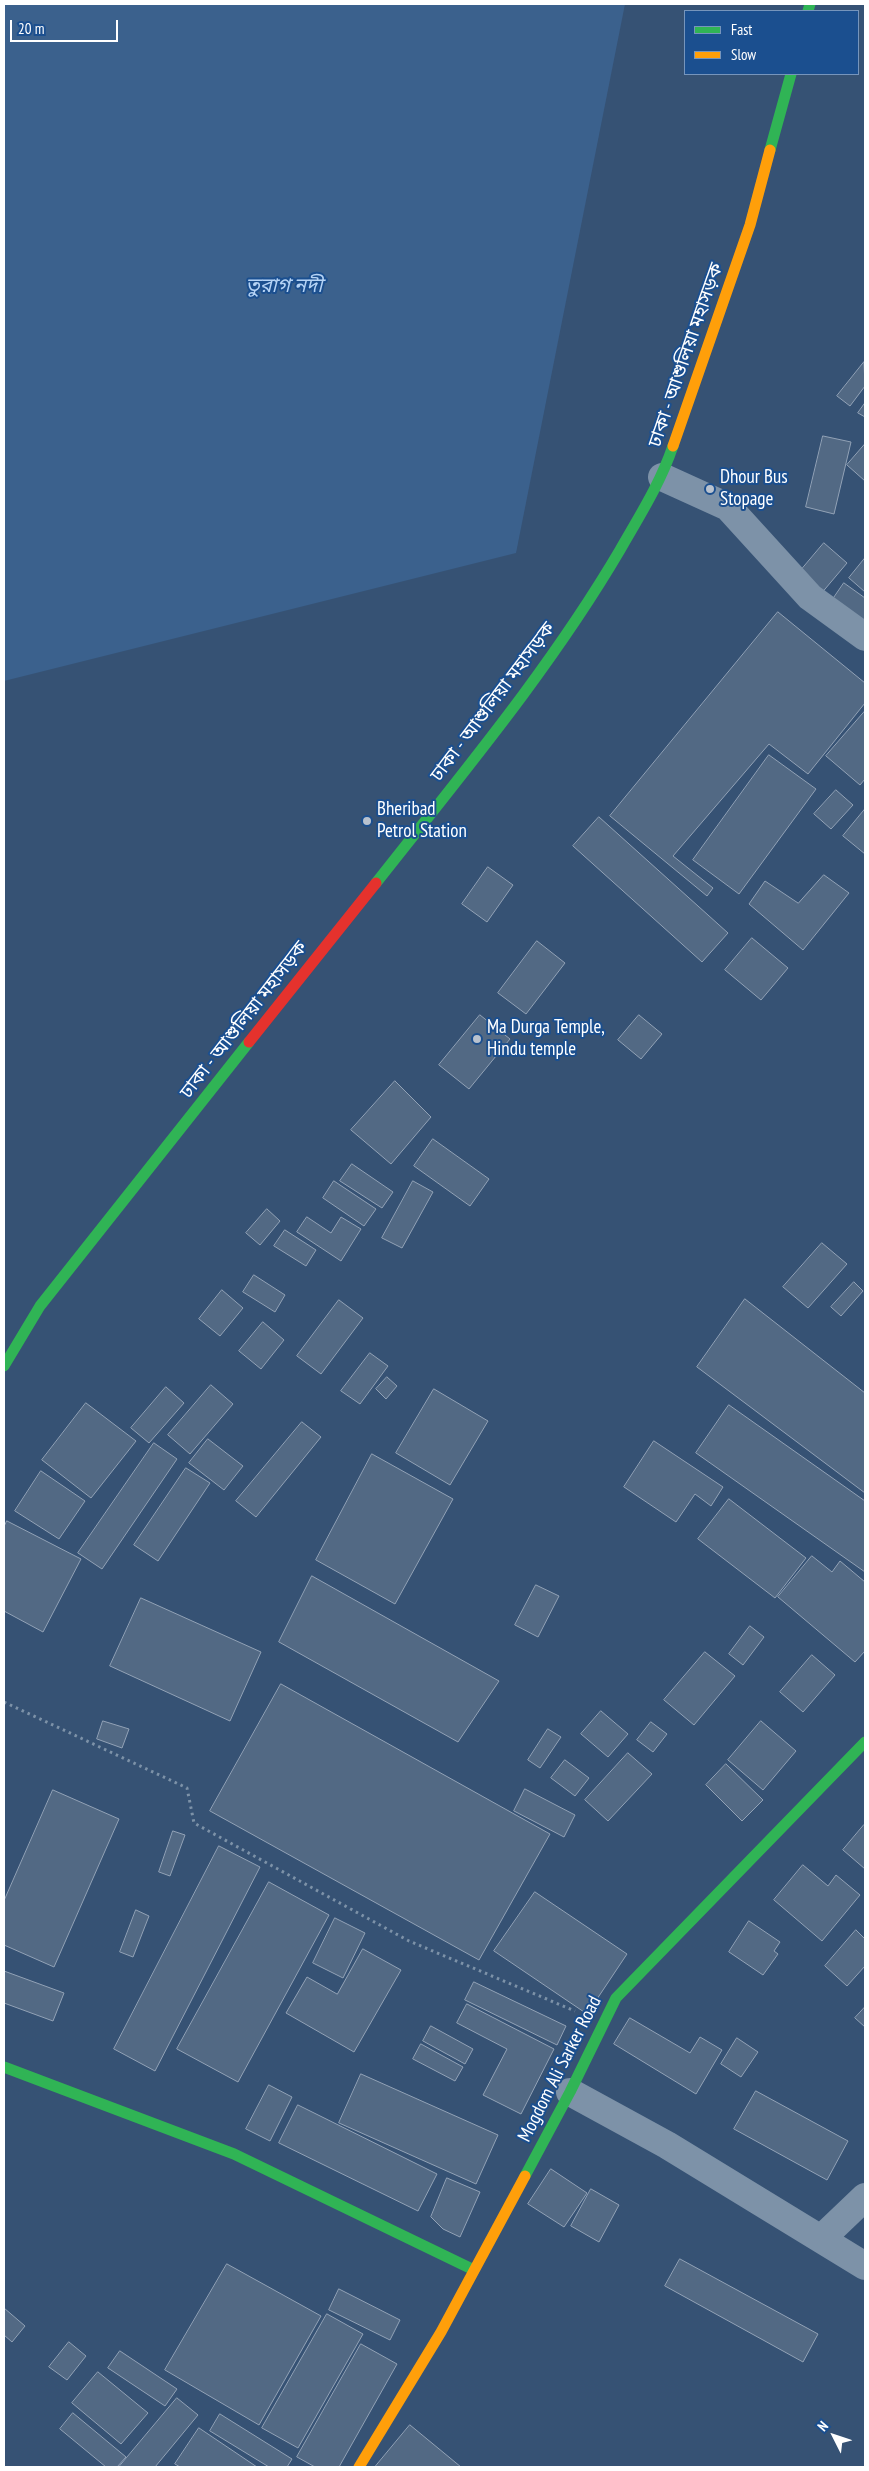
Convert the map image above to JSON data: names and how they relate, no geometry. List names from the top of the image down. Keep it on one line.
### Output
{"streets":{"main road":["ঢাকা - আশুলিয়া মহাসড়ক","Mogdom Ali Sarker Road"]},"water":["তুরাগ নদী"],"places":["Dhour Bus Stopage","Bheribad Petrol Station","Ma Durga Temple, Hindu temple"],"legend":["Fast","Slow"],"scale_bar":"20 m","north":"top left"}
